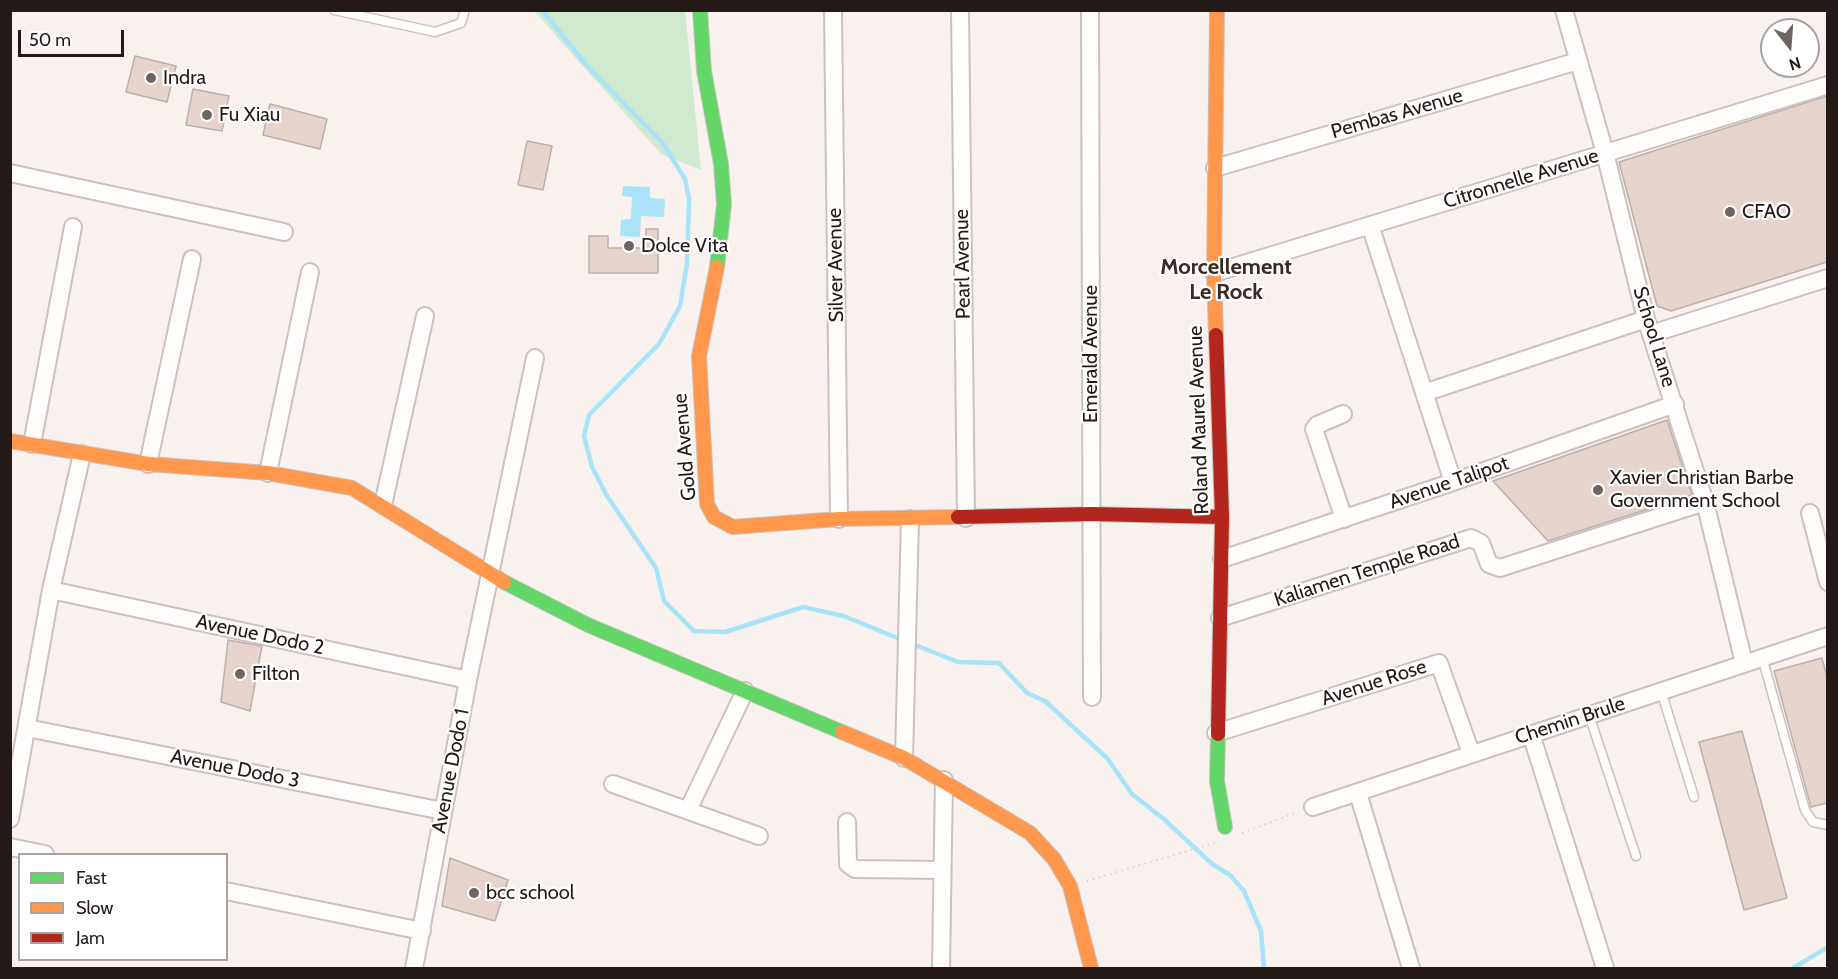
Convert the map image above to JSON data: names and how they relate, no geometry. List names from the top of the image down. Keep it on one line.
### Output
{"streets":{"street":["Pembas Avenue","Citronnelle Avenue","Pearl Avenue","Silver Avenue","School Lane","Emerald Avenue","Roland Maurel Avenue","Gold Avenue","Avenue Talipot","Kaliamen Temple Road","Avenue Dodo 2","Avenue Rose","Chemin Brule","Avenue Dodo 3","Avenue Dodo 1"]},"crossings":[["Pembas Avenue","School Lane"],["Pembas Avenue","Roland Maurel Avenue"],["Citronnelle Avenue","School Lane"],["Citronnelle Avenue","Roland Maurel Avenue"],["Pearl Avenue","Gold Avenue"],["Silver Avenue","Gold Avenue"],["School Lane","Avenue Talipot"],["School Lane","Kaliamen Temple Road"],["School Lane","Chemin Brule"],["Emerald Avenue","Gold Avenue"],["Roland Maurel Avenue","Gold Avenue"],["Roland Maurel Avenue","Avenue Talipot"],["Roland Maurel Avenue","Kaliamen Temple Road"],["Roland Maurel Avenue","Avenue Rose"],["Avenue Dodo 2","Avenue Dodo 1"],["Avenue Rose","Chemin Brule"],["Avenue Dodo 3","Avenue Dodo 1"]],"districts":["Morcellement Le Rock"],"places":["Indra","Fu Xiau","CFAO","Dolce Vita","Xavier Christian Barbe Government School","Filton","bcc school"],"legend":["Fast","Slow","Jam"],"scale_bar":"50 m","north":"bottom"}
